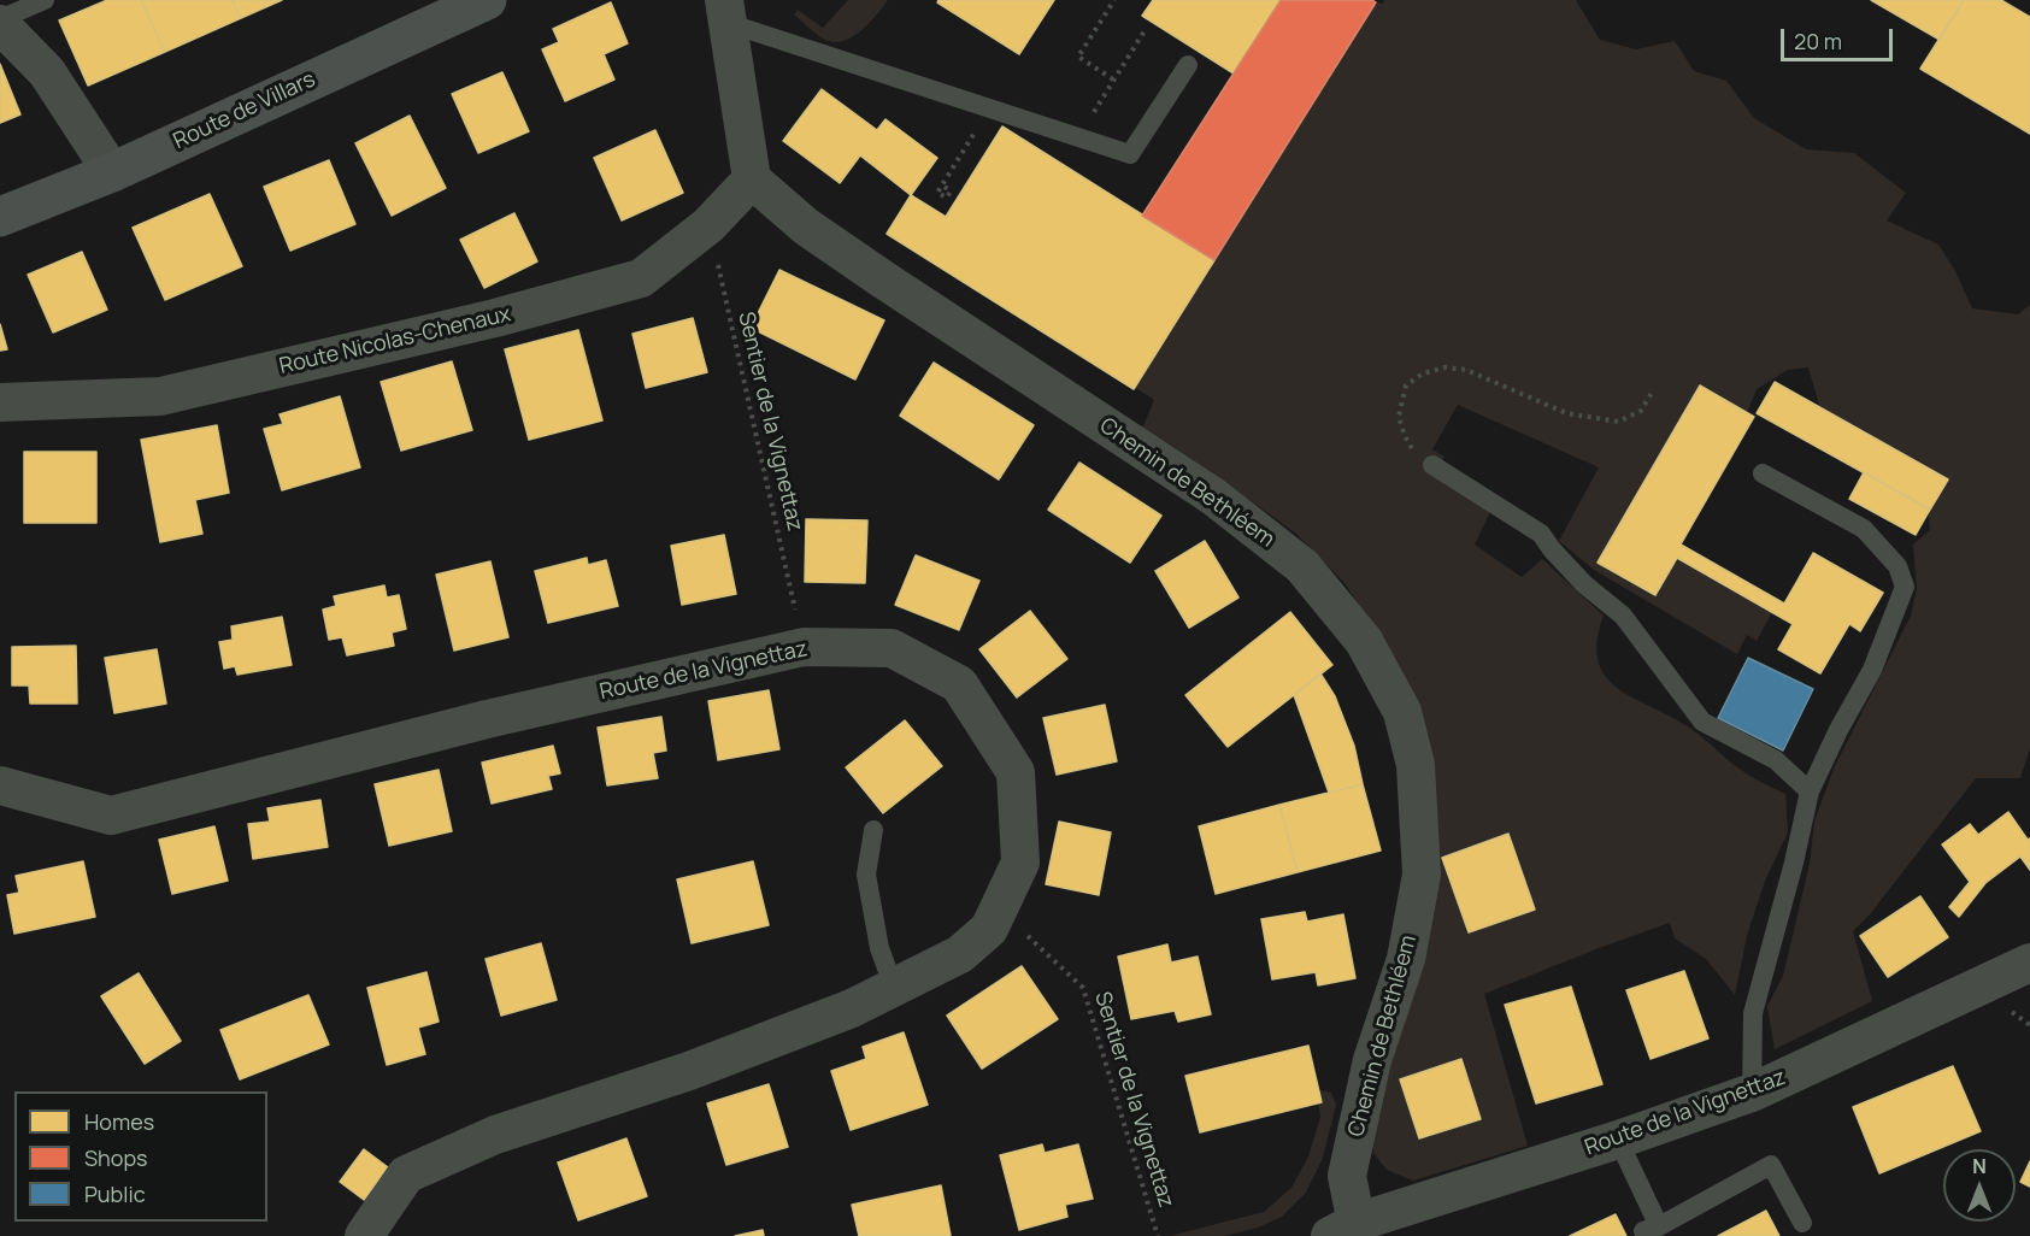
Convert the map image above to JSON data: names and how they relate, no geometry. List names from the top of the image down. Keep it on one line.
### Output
{"streets":{"main road":["Route de Villars"],"street":["Route Nicolas-Chenaux","Chemin de Bethléem","Route de la Vignettaz"],"path":["Sentier de la Vignettaz"]},"crossings":[["Route Nicolas-Chenaux","Sentier de la Vignettaz"],["Route Nicolas-Chenaux","Chemin de Bethléem"],["Chemin de Bethléem","Route de la Vignettaz"]],"legend":["Homes","Shops","Public"],"scale_bar":"20 m","north":"top"}
